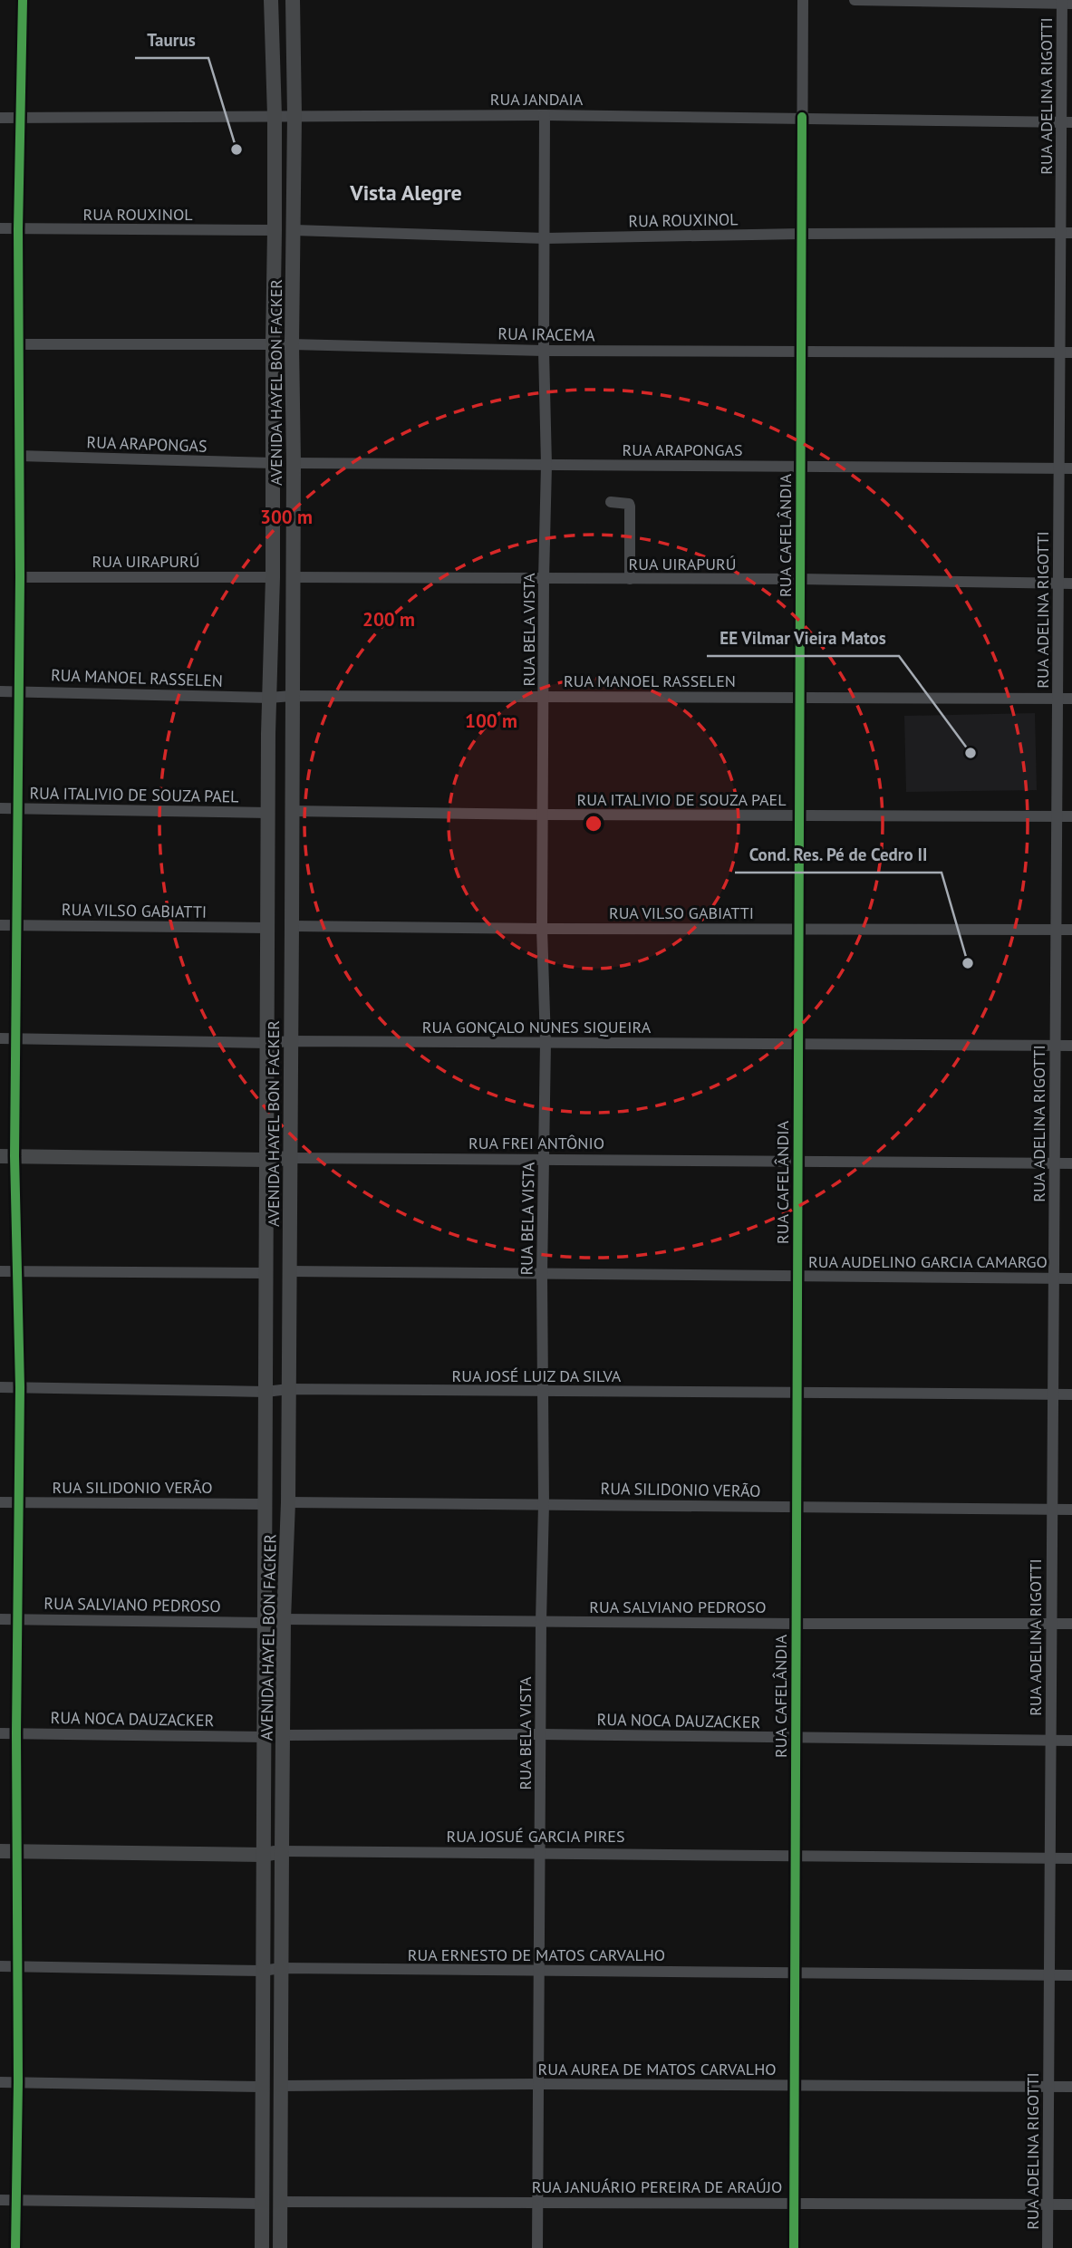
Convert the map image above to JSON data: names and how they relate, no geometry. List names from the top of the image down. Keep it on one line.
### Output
{"streets":{"main road":["AVENIDA HAYEL BON FACKER","RUA FREI ANTÔNIO","RUA JOSUÉ GARCIA PIRES"],"street":["RUA ADELINA RIGOTTI","RUA JANDAIA","RUA ROUXINOL","RUA IRACEMA","RUA ARAPONGAS","RUA CAFELÂNDIA","RUA UIRAPURÚ","RUA BELA VISTA","RUA MANOEL RASSELEN","RUA ITALIVIO DE SOUZA PAEL","RUA VILSO GABIATTI","RUA GONÇALO NUNES SIQUEIRA","RUA AUDELINO GARCIA CAMARGO","RUA JOSÉ LUIZ DA SILVA","RUA SILIDONIO VERÃO","RUA SALVIANO PEDROSO","RUA NOCA DAUZACKER","RUA ERNESTO DE MATOS CARVALHO","RUA AUREA DE MATOS CARVALHO","RUA JANUÁRIO PEREIRA DE ARAÚJO"]},"crossings":[["RUA ADELINA RIGOTTI","RUA JANDAIA"],["RUA ADELINA RIGOTTI","RUA ROUXINOL"],["RUA ADELINA RIGOTTI","RUA IRACEMA"],["RUA ADELINA RIGOTTI","RUA ARAPONGAS"],["RUA ADELINA RIGOTTI","RUA UIRAPURÚ"],["RUA ADELINA RIGOTTI","RUA MANOEL RASSELEN"],["RUA ADELINA RIGOTTI","RUA ITALIVIO DE SOUZA PAEL"],["RUA ADELINA RIGOTTI","RUA VILSO GABIATTI"],["RUA ADELINA RIGOTTI","RUA GONÇALO NUNES SIQUEIRA"],["RUA ADELINA RIGOTTI","RUA FREI ANTÔNIO"],["RUA ADELINA RIGOTTI","RUA AUDELINO GARCIA CAMARGO"],["RUA ADELINA RIGOTTI","RUA JOSÉ LUIZ DA SILVA"],["RUA ADELINA RIGOTTI","RUA SILIDONIO VERÃO"],["RUA ADELINA RIGOTTI","RUA SALVIANO PEDROSO"],["RUA ADELINA RIGOTTI","RUA NOCA DAUZACKER"],["RUA ADELINA RIGOTTI","RUA JOSUÉ GARCIA PIRES"],["RUA ADELINA RIGOTTI","RUA ERNESTO DE MATOS CARVALHO"],["RUA ADELINA RIGOTTI","RUA AUREA DE MATOS CARVALHO"],["RUA ADELINA RIGOTTI","RUA JANUÁRIO PEREIRA DE ARAÚJO"],["RUA JANDAIA","AVENIDA HAYEL BON FACKER"],["RUA JANDAIA","RUA CAFELÂNDIA"],["RUA JANDAIA","RUA BELA VISTA"],["RUA ROUXINOL","AVENIDA HAYEL BON FACKER"],["RUA ROUXINOL","RUA CAFELÂNDIA"],["RUA ROUXINOL","RUA BELA VISTA"],["RUA IRACEMA","AVENIDA HAYEL BON FACKER"],["RUA IRACEMA","RUA CAFELÂNDIA"],["RUA IRACEMA","RUA BELA VISTA"],["AVENIDA HAYEL BON FACKER","RUA ARAPONGAS"],["AVENIDA HAYEL BON FACKER","RUA UIRAPURÚ"],["AVENIDA HAYEL BON FACKER","RUA MANOEL RASSELEN"],["AVENIDA HAYEL BON FACKER","RUA ITALIVIO DE SOUZA PAEL"],["AVENIDA HAYEL BON FACKER","RUA VILSO GABIATTI"],["AVENIDA HAYEL BON FACKER","RUA GONÇALO NUNES SIQUEIRA"],["AVENIDA HAYEL BON FACKER","RUA FREI ANTÔNIO"],["AVENIDA HAYEL BON FACKER","RUA AUDELINO GARCIA CAMARGO"],["AVENIDA HAYEL BON FACKER","RUA JOSÉ LUIZ DA SILVA"],["AVENIDA HAYEL BON FACKER","RUA SILIDONIO VERÃO"],["AVENIDA HAYEL BON FACKER","RUA SALVIANO PEDROSO"],["AVENIDA HAYEL BON FACKER","RUA NOCA DAUZACKER"],["AVENIDA HAYEL BON FACKER","RUA JOSUÉ GARCIA PIRES"],["AVENIDA HAYEL BON FACKER","RUA ERNESTO DE MATOS CARVALHO"],["AVENIDA HAYEL BON FACKER","RUA AUREA DE MATOS CARVALHO"],["AVENIDA HAYEL BON FACKER","RUA JANUÁRIO PEREIRA DE ARAÚJO"],["RUA ARAPONGAS","RUA CAFELÂNDIA"],["RUA ARAPONGAS","RUA BELA VISTA"],["RUA CAFELÂNDIA","RUA UIRAPURÚ"],["RUA CAFELÂNDIA","RUA MANOEL RASSELEN"],["RUA CAFELÂNDIA","RUA ITALIVIO DE SOUZA PAEL"],["RUA CAFELÂNDIA","RUA VILSO GABIATTI"],["RUA CAFELÂNDIA","RUA GONÇALO NUNES SIQUEIRA"],["RUA CAFELÂNDIA","RUA FREI ANTÔNIO"],["RUA CAFELÂNDIA","RUA AUDELINO GARCIA CAMARGO"],["RUA CAFELÂNDIA","RUA JOSÉ LUIZ DA SILVA"],["RUA CAFELÂNDIA","RUA SILIDONIO VERÃO"],["RUA CAFELÂNDIA","RUA SALVIANO PEDROSO"],["RUA CAFELÂNDIA","RUA NOCA DAUZACKER"],["RUA CAFELÂNDIA","RUA JOSUÉ GARCIA PIRES"],["RUA CAFELÂNDIA","RUA ERNESTO DE MATOS CARVALHO"],["RUA CAFELÂNDIA","RUA AUREA DE MATOS CARVALHO"],["RUA CAFELÂNDIA","RUA JANUÁRIO PEREIRA DE ARAÚJO"],["RUA UIRAPURÚ","RUA BELA VISTA"],["RUA BELA VISTA","RUA MANOEL RASSELEN"],["RUA BELA VISTA","RUA ITALIVIO DE SOUZA PAEL"],["RUA BELA VISTA","RUA VILSO GABIATTI"],["RUA BELA VISTA","RUA GONÇALO NUNES SIQUEIRA"],["RUA BELA VISTA","RUA FREI ANTÔNIO"],["RUA BELA VISTA","RUA AUDELINO GARCIA CAMARGO"],["RUA BELA VISTA","RUA JOSÉ LUIZ DA SILVA"],["RUA BELA VISTA","RUA SILIDONIO VERÃO"],["RUA BELA VISTA","RUA SALVIANO PEDROSO"],["RUA BELA VISTA","RUA NOCA DAUZACKER"],["RUA BELA VISTA","RUA JOSUÉ GARCIA PIRES"],["RUA BELA VISTA","RUA ERNESTO DE MATOS CARVALHO"],["RUA BELA VISTA","RUA AUREA DE MATOS CARVALHO"],["RUA BELA VISTA","RUA JANUÁRIO PEREIRA DE ARAÚJO"]],"districts":["Vista Alegre"],"places":["Taurus","EE Vilmar Vieira Matos","Cond. Res. Pé de Cedro II"],"rings":["300 m","200 m","100 m"]}
